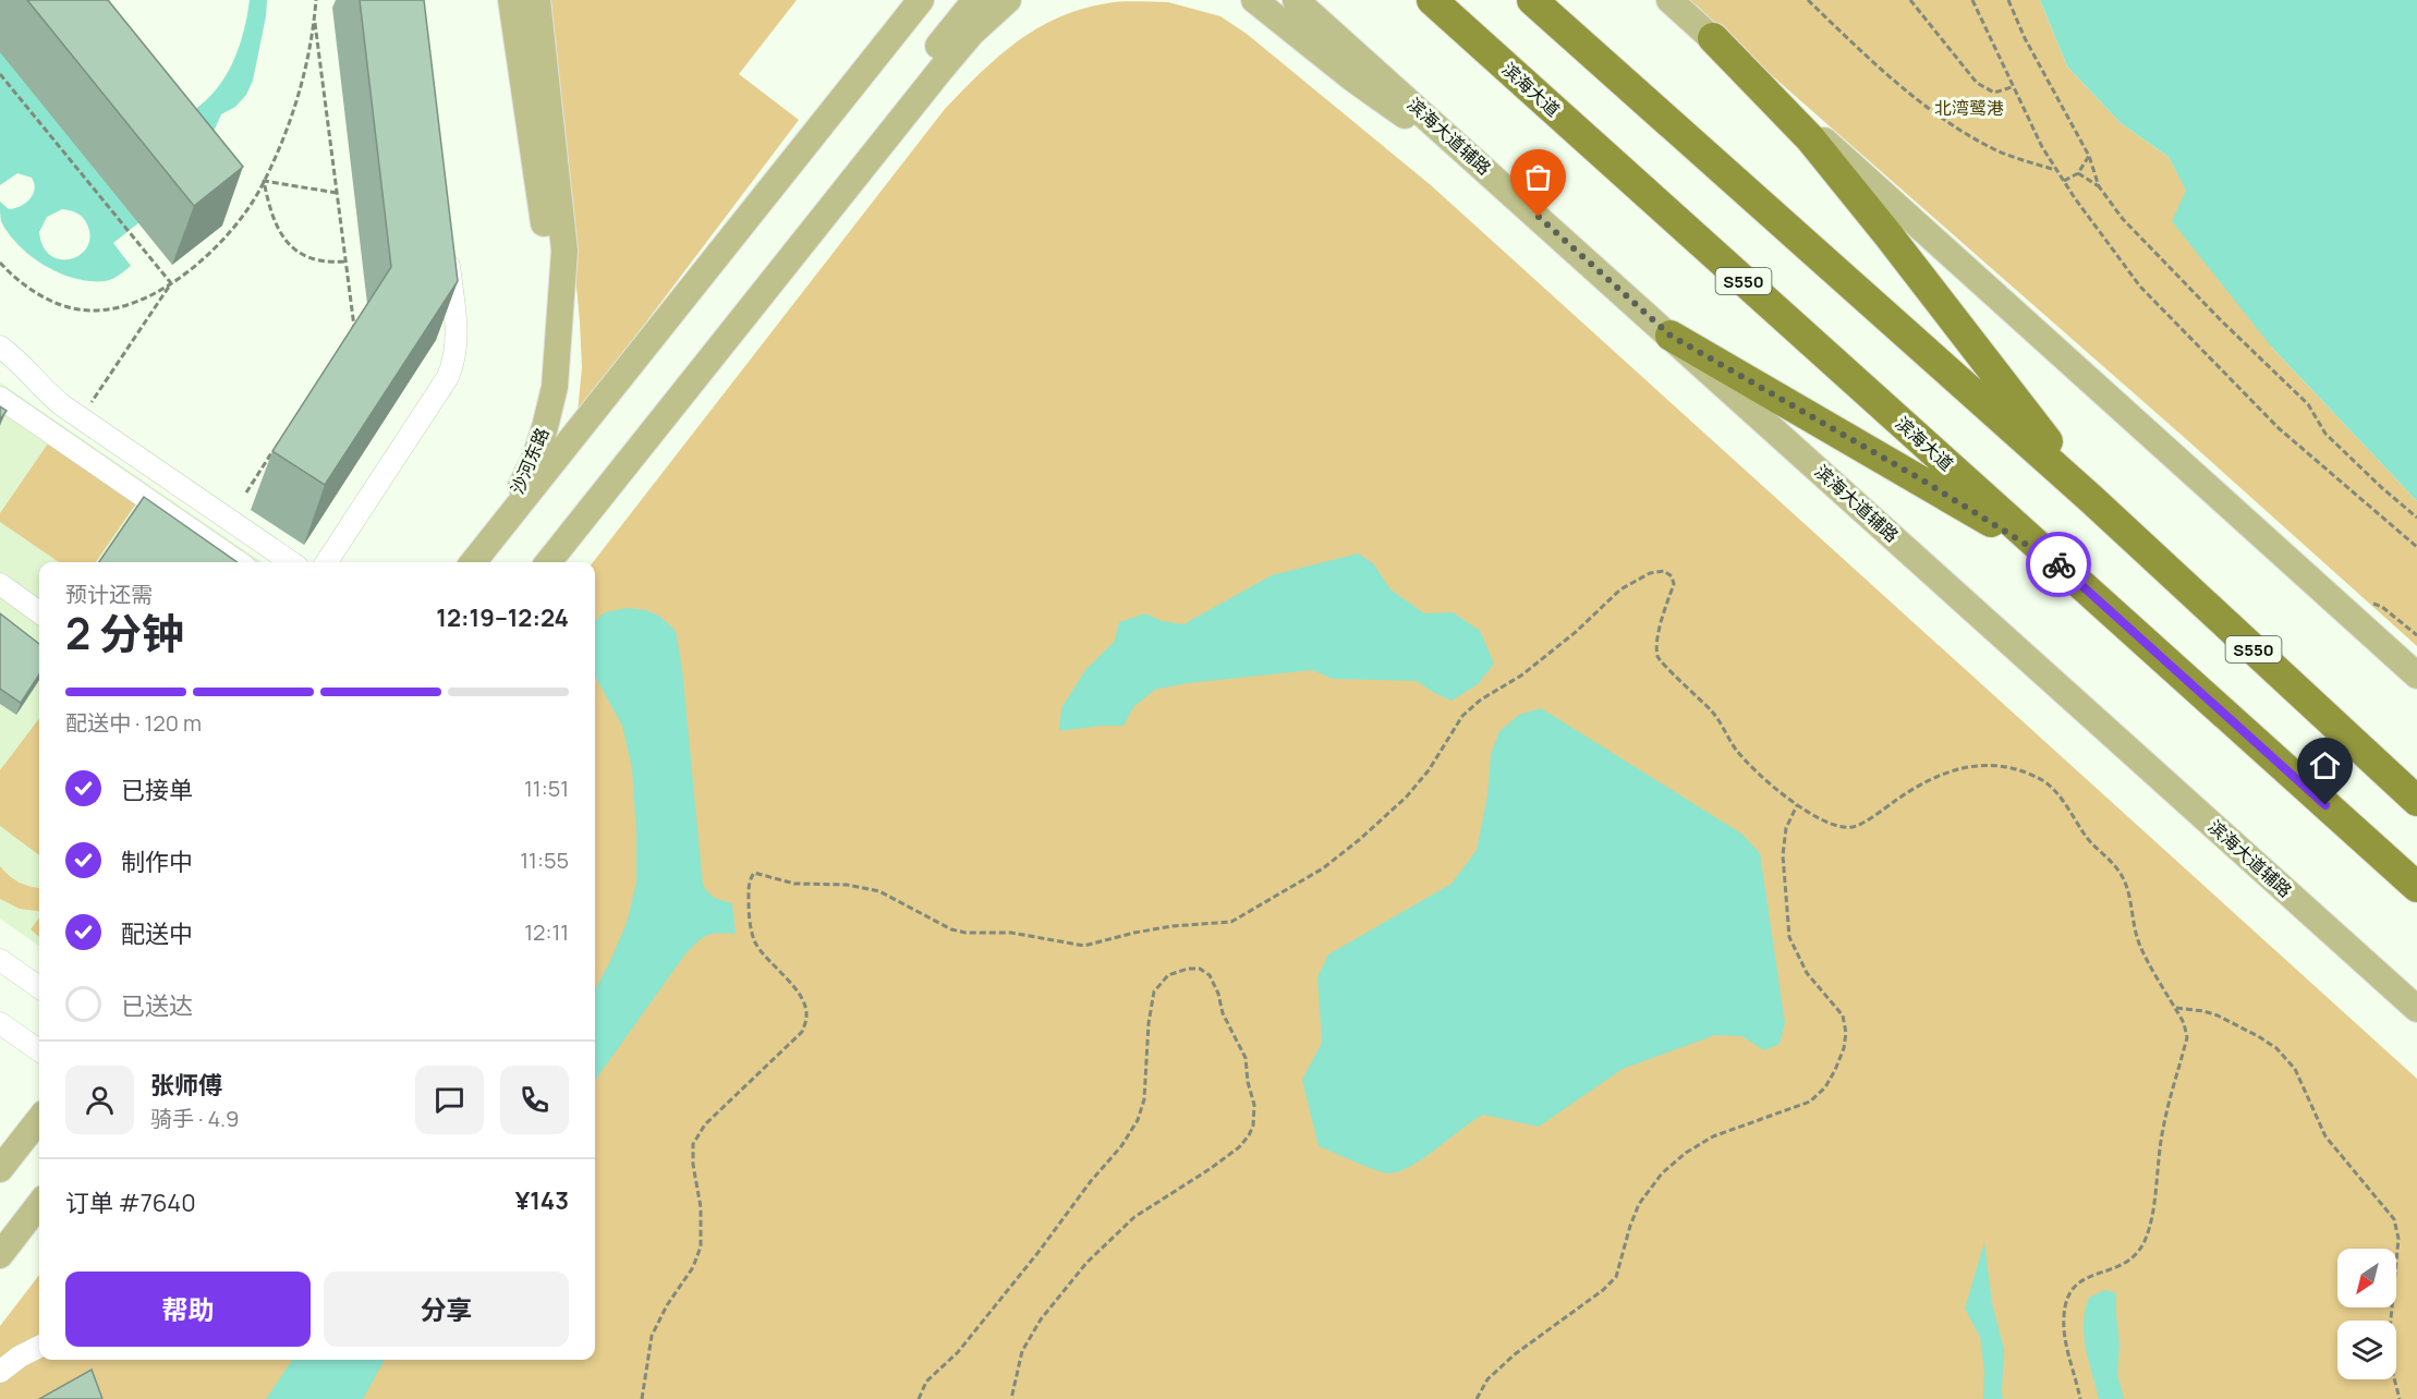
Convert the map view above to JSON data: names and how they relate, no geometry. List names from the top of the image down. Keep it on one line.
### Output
{"streets":{"highway":["滨海大道","S550"],"main road":["滨海大道辅路","沙河东路"]},"parks":["北湾鹭港"],"north":"bottom left","page":{"heading":["2 分钟","预计还需","12:19–12:24"],"panel":["张师傅","骑手 · 4.9","订单 #7640","¥143"],"bar":"配送中 · 120 m","list":[["已接单","11:51"],["制作中","11:55"],["配送中","12:11"],"已送达"],"buttons":["帮助","分享"]}}
